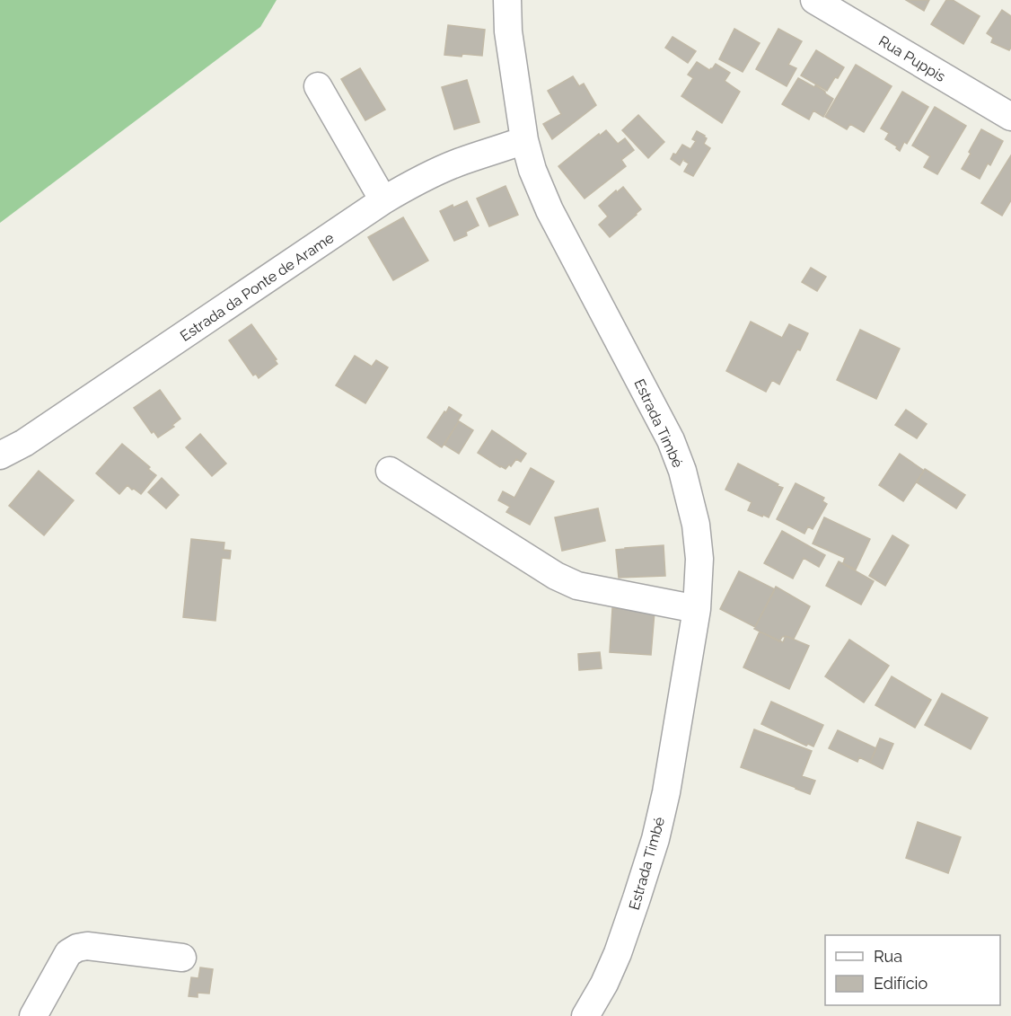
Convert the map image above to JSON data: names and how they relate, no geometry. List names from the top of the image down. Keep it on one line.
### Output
{"streets":{"street":["Rua Puppis","Estrada da Ponte de Arame","Estrada Timbé"]},"crossings":[["Estrada da Ponte de Arame","Estrada Timbé"]],"legend":["Rua","Edifício"]}
